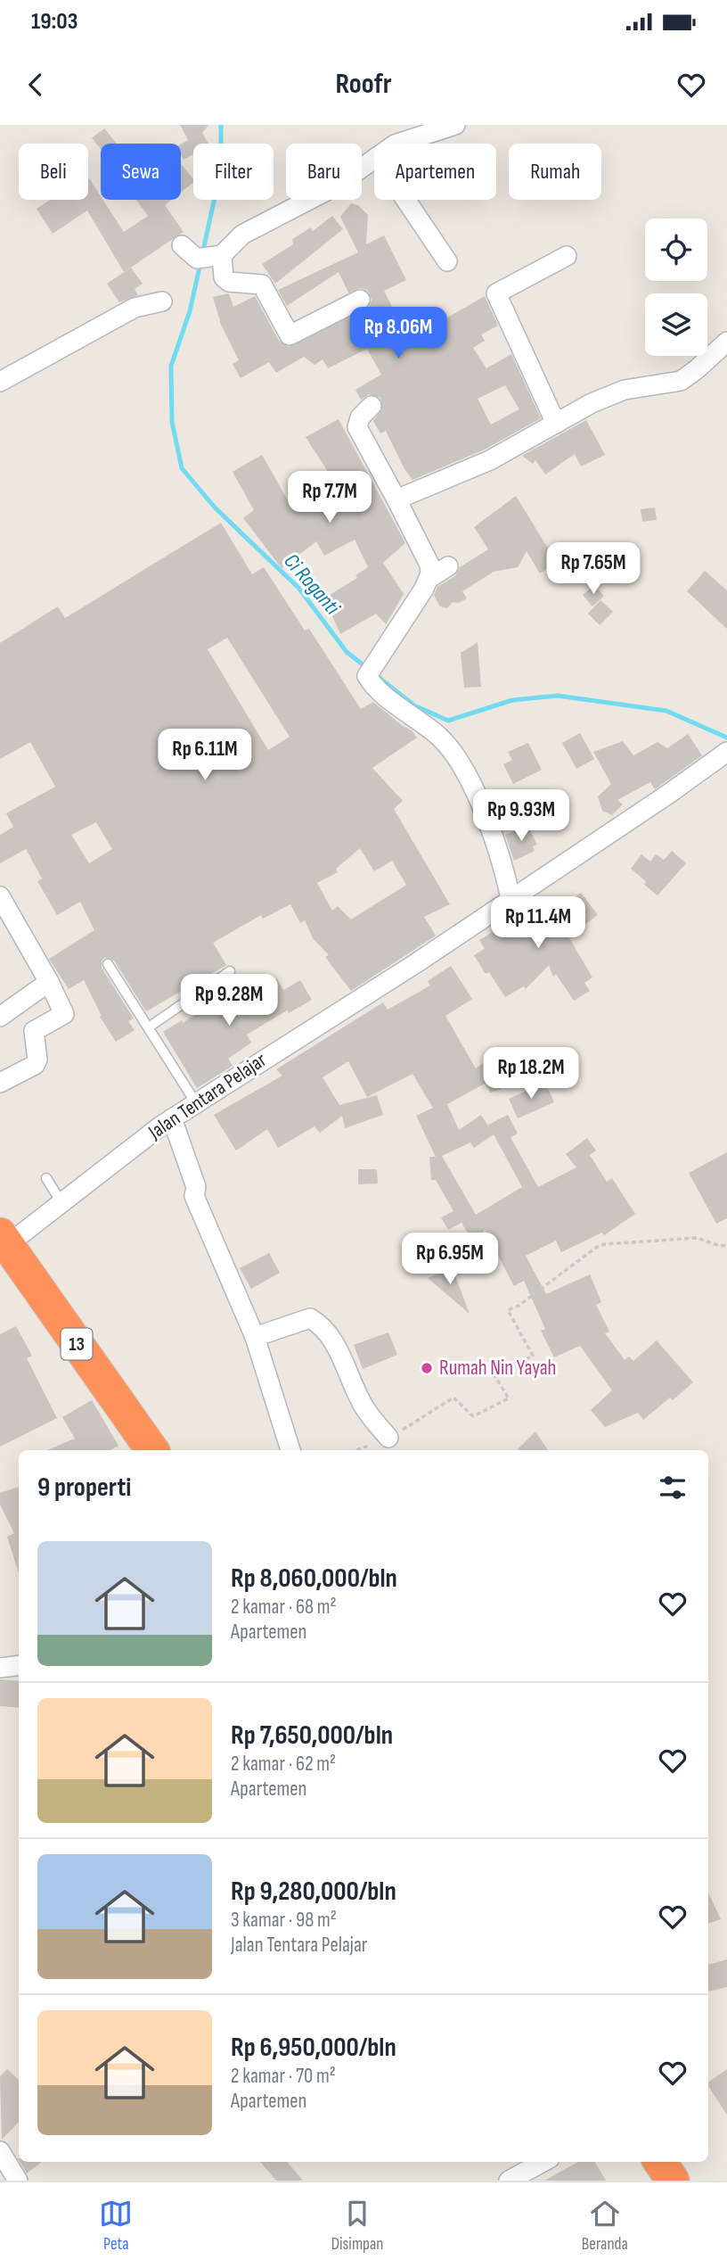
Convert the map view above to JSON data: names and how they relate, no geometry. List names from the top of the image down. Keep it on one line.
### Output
{"streets":{"highway":["13"],"street":["Jalan Tentara Pelajar"]},"crossings":[["Jalan Tentara Pelajar","13"]],"water":["Ci Roganti"],"places":["Rumah Nin Yayah"],"page":{"status":"19:03","header":"Roofr","chip":["Beli","Sewa","Filter","Baru","Apartemen","Rumah"],"price":["Rp 8.06M","Rp 7.7M","Rp 7.65M","Rp 6.11M","Rp 9.93M","Rp 11.4M","Rp 9.28M","Rp 18.2M","Rp 6.95M"],"heading":"9 properti","list":[{"name":"Rp 8,060,000/bln","note":"2 kamar · 68 m² · Apartemen"},{"name":"Rp 7,650,000/bln","note":"2 kamar · 62 m² · Apartemen"},{"name":"Rp 9,280,000/bln","note":"3 kamar · 98 m² · Jalan Tentara Pelajar"},{"name":"Rp 6,950,000/bln","note":"2 kamar · 70 m² · Apartemen"}],"tabs":["Peta","Disimpan","Beranda"]}}
